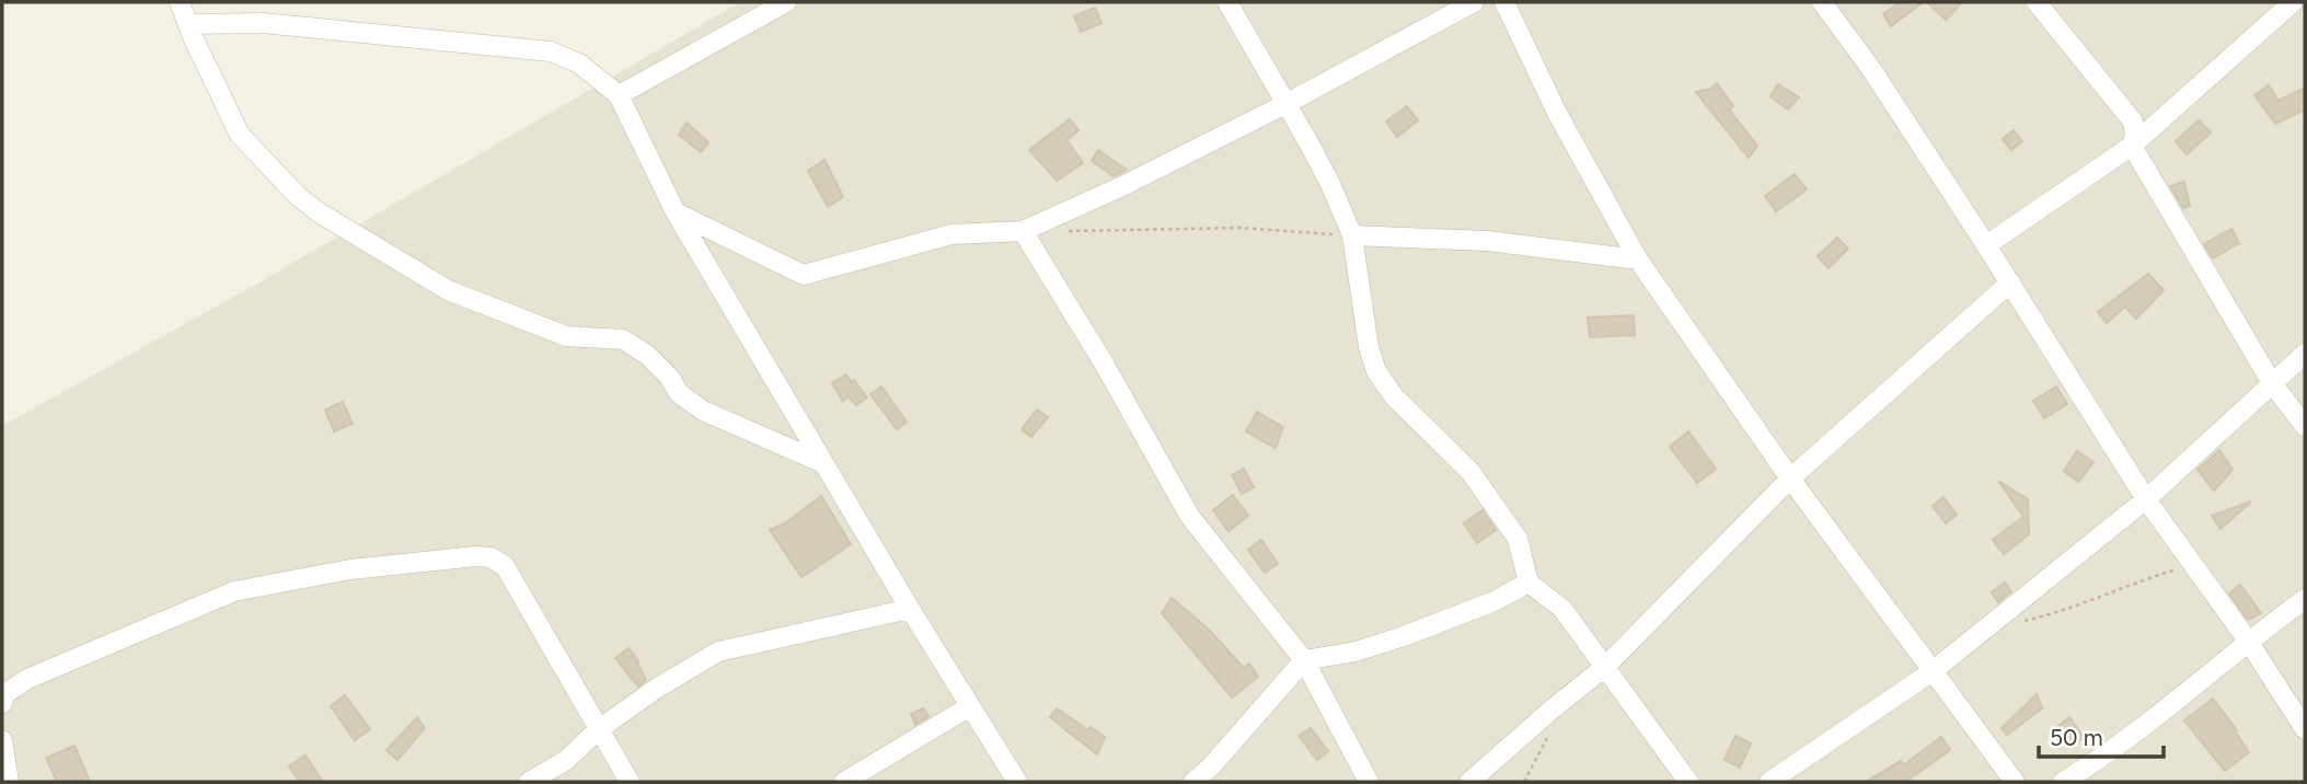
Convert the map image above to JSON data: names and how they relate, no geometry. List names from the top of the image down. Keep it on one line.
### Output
{"scale_bar":"50 m"}
